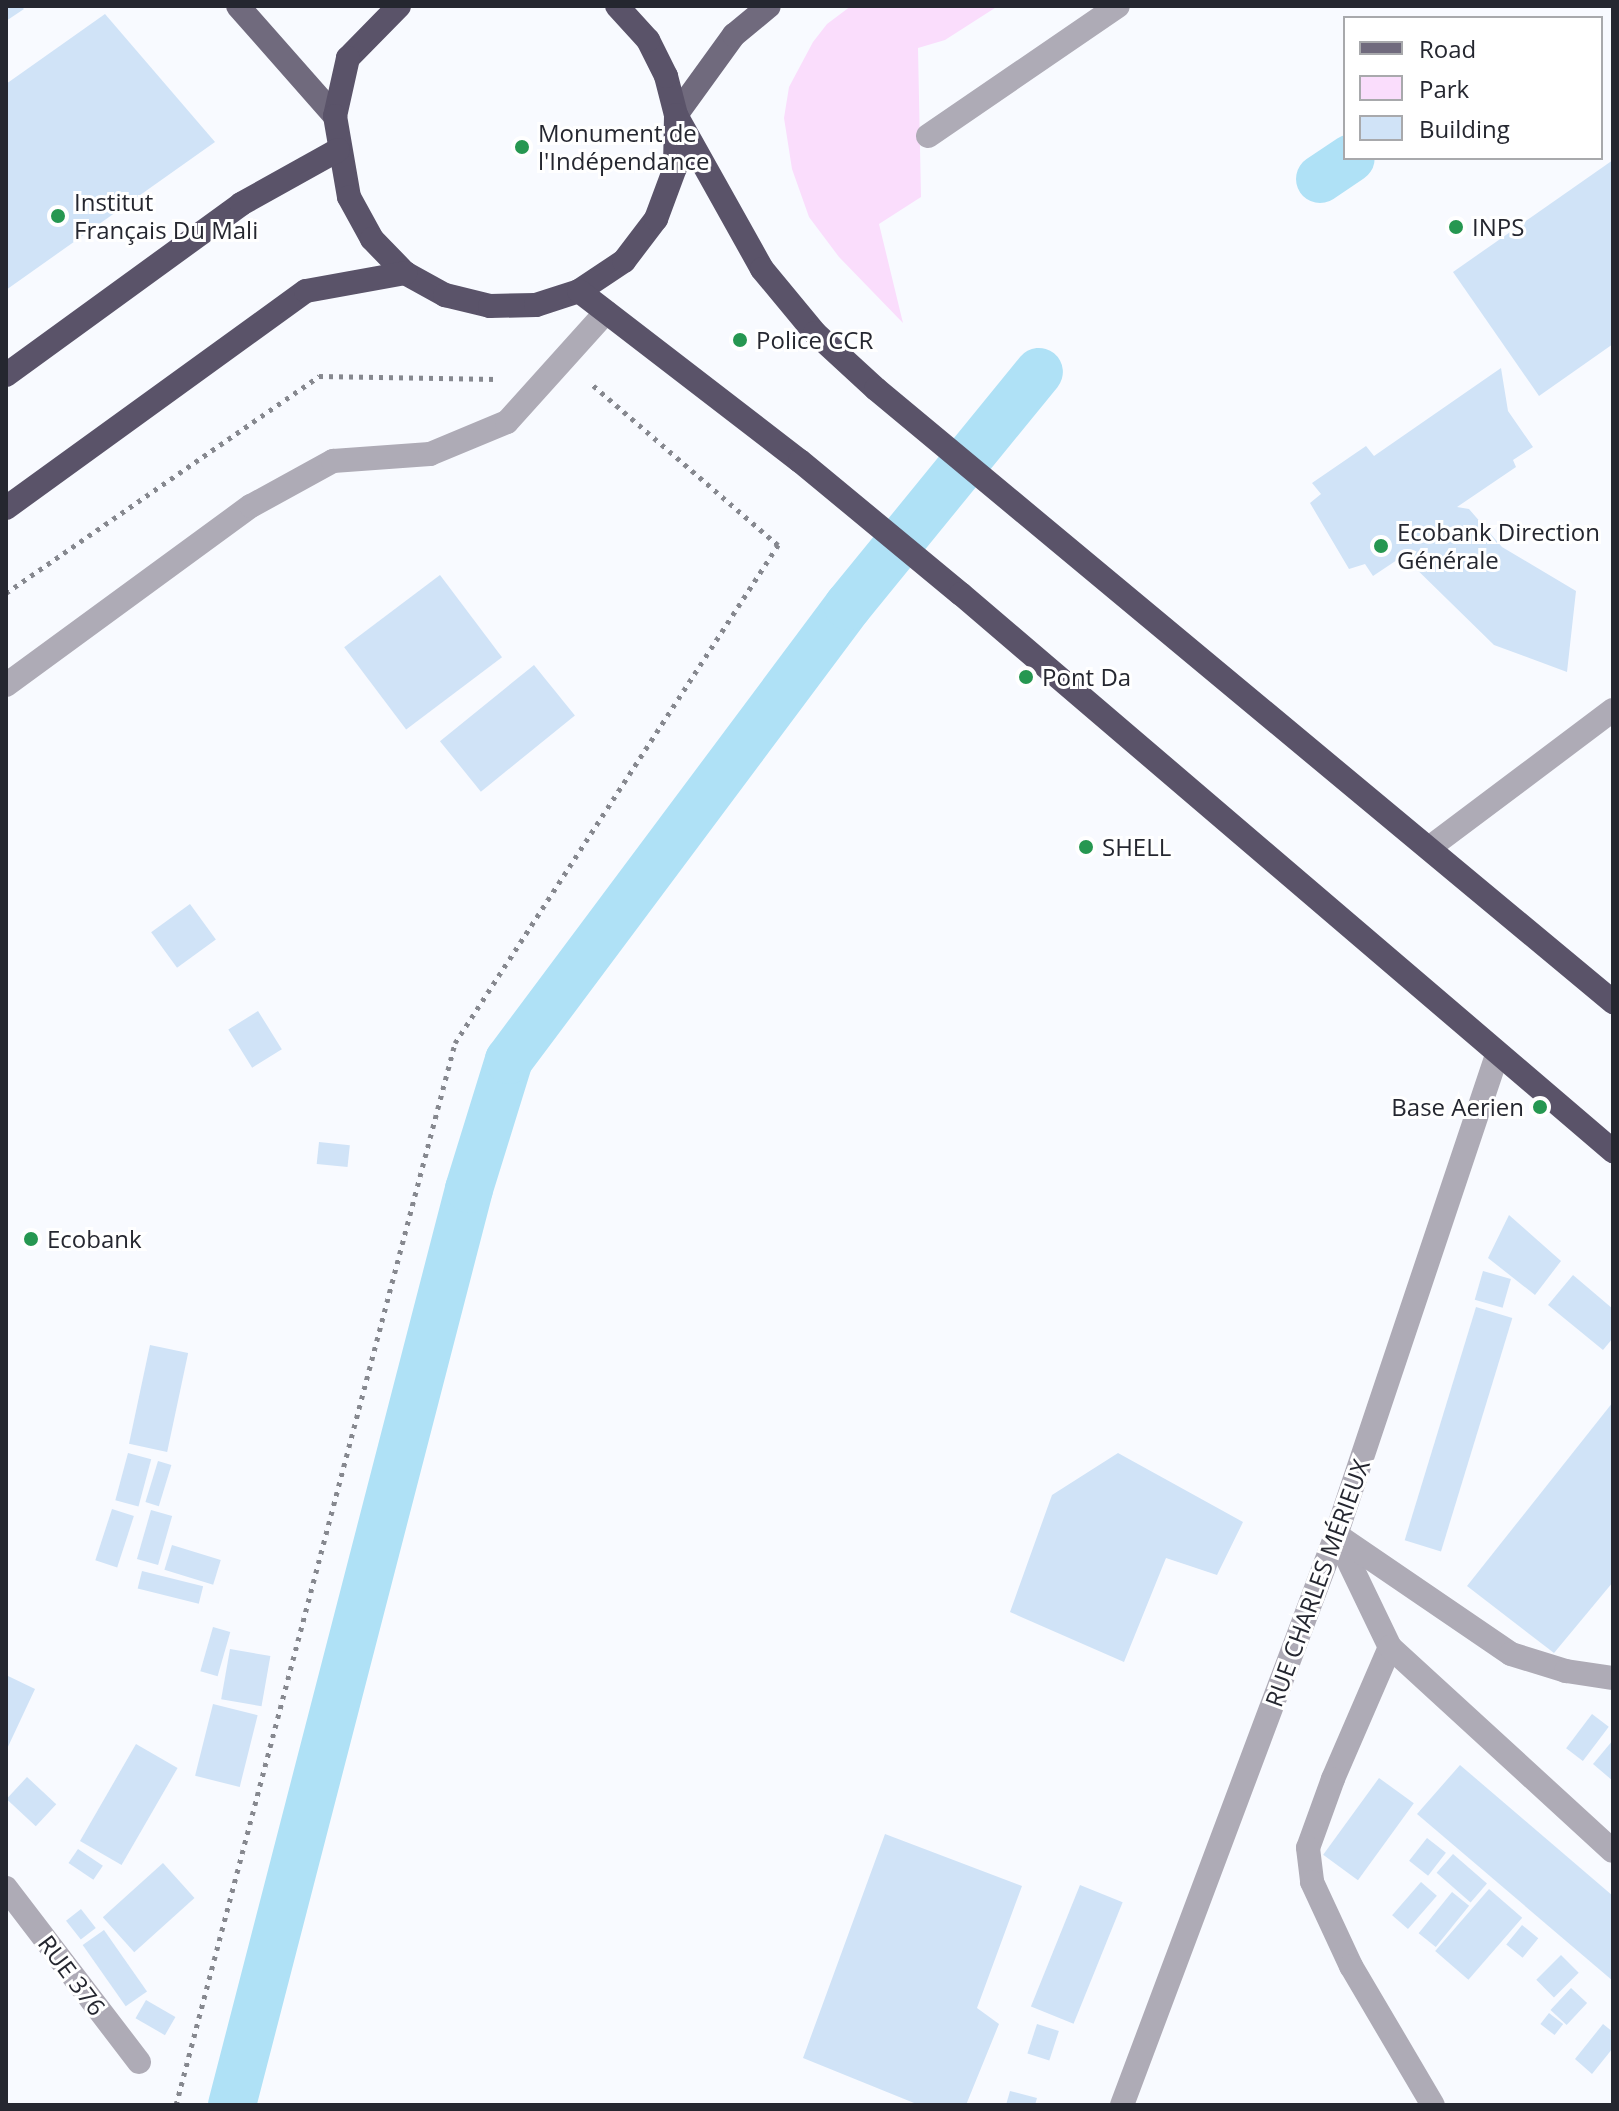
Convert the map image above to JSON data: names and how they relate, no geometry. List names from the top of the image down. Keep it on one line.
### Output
{"streets":{"street":["RUE CHARLES MÉRIEUX","RUE 376"]},"places":["Monument de l'Indépendance","Institut Français Du Mali","INPS","Police CCR","Ecobank Direction Générale","Pont Da","SHELL","Base Aerien","Ecobank"],"legend":["Road","Park","Building"]}
